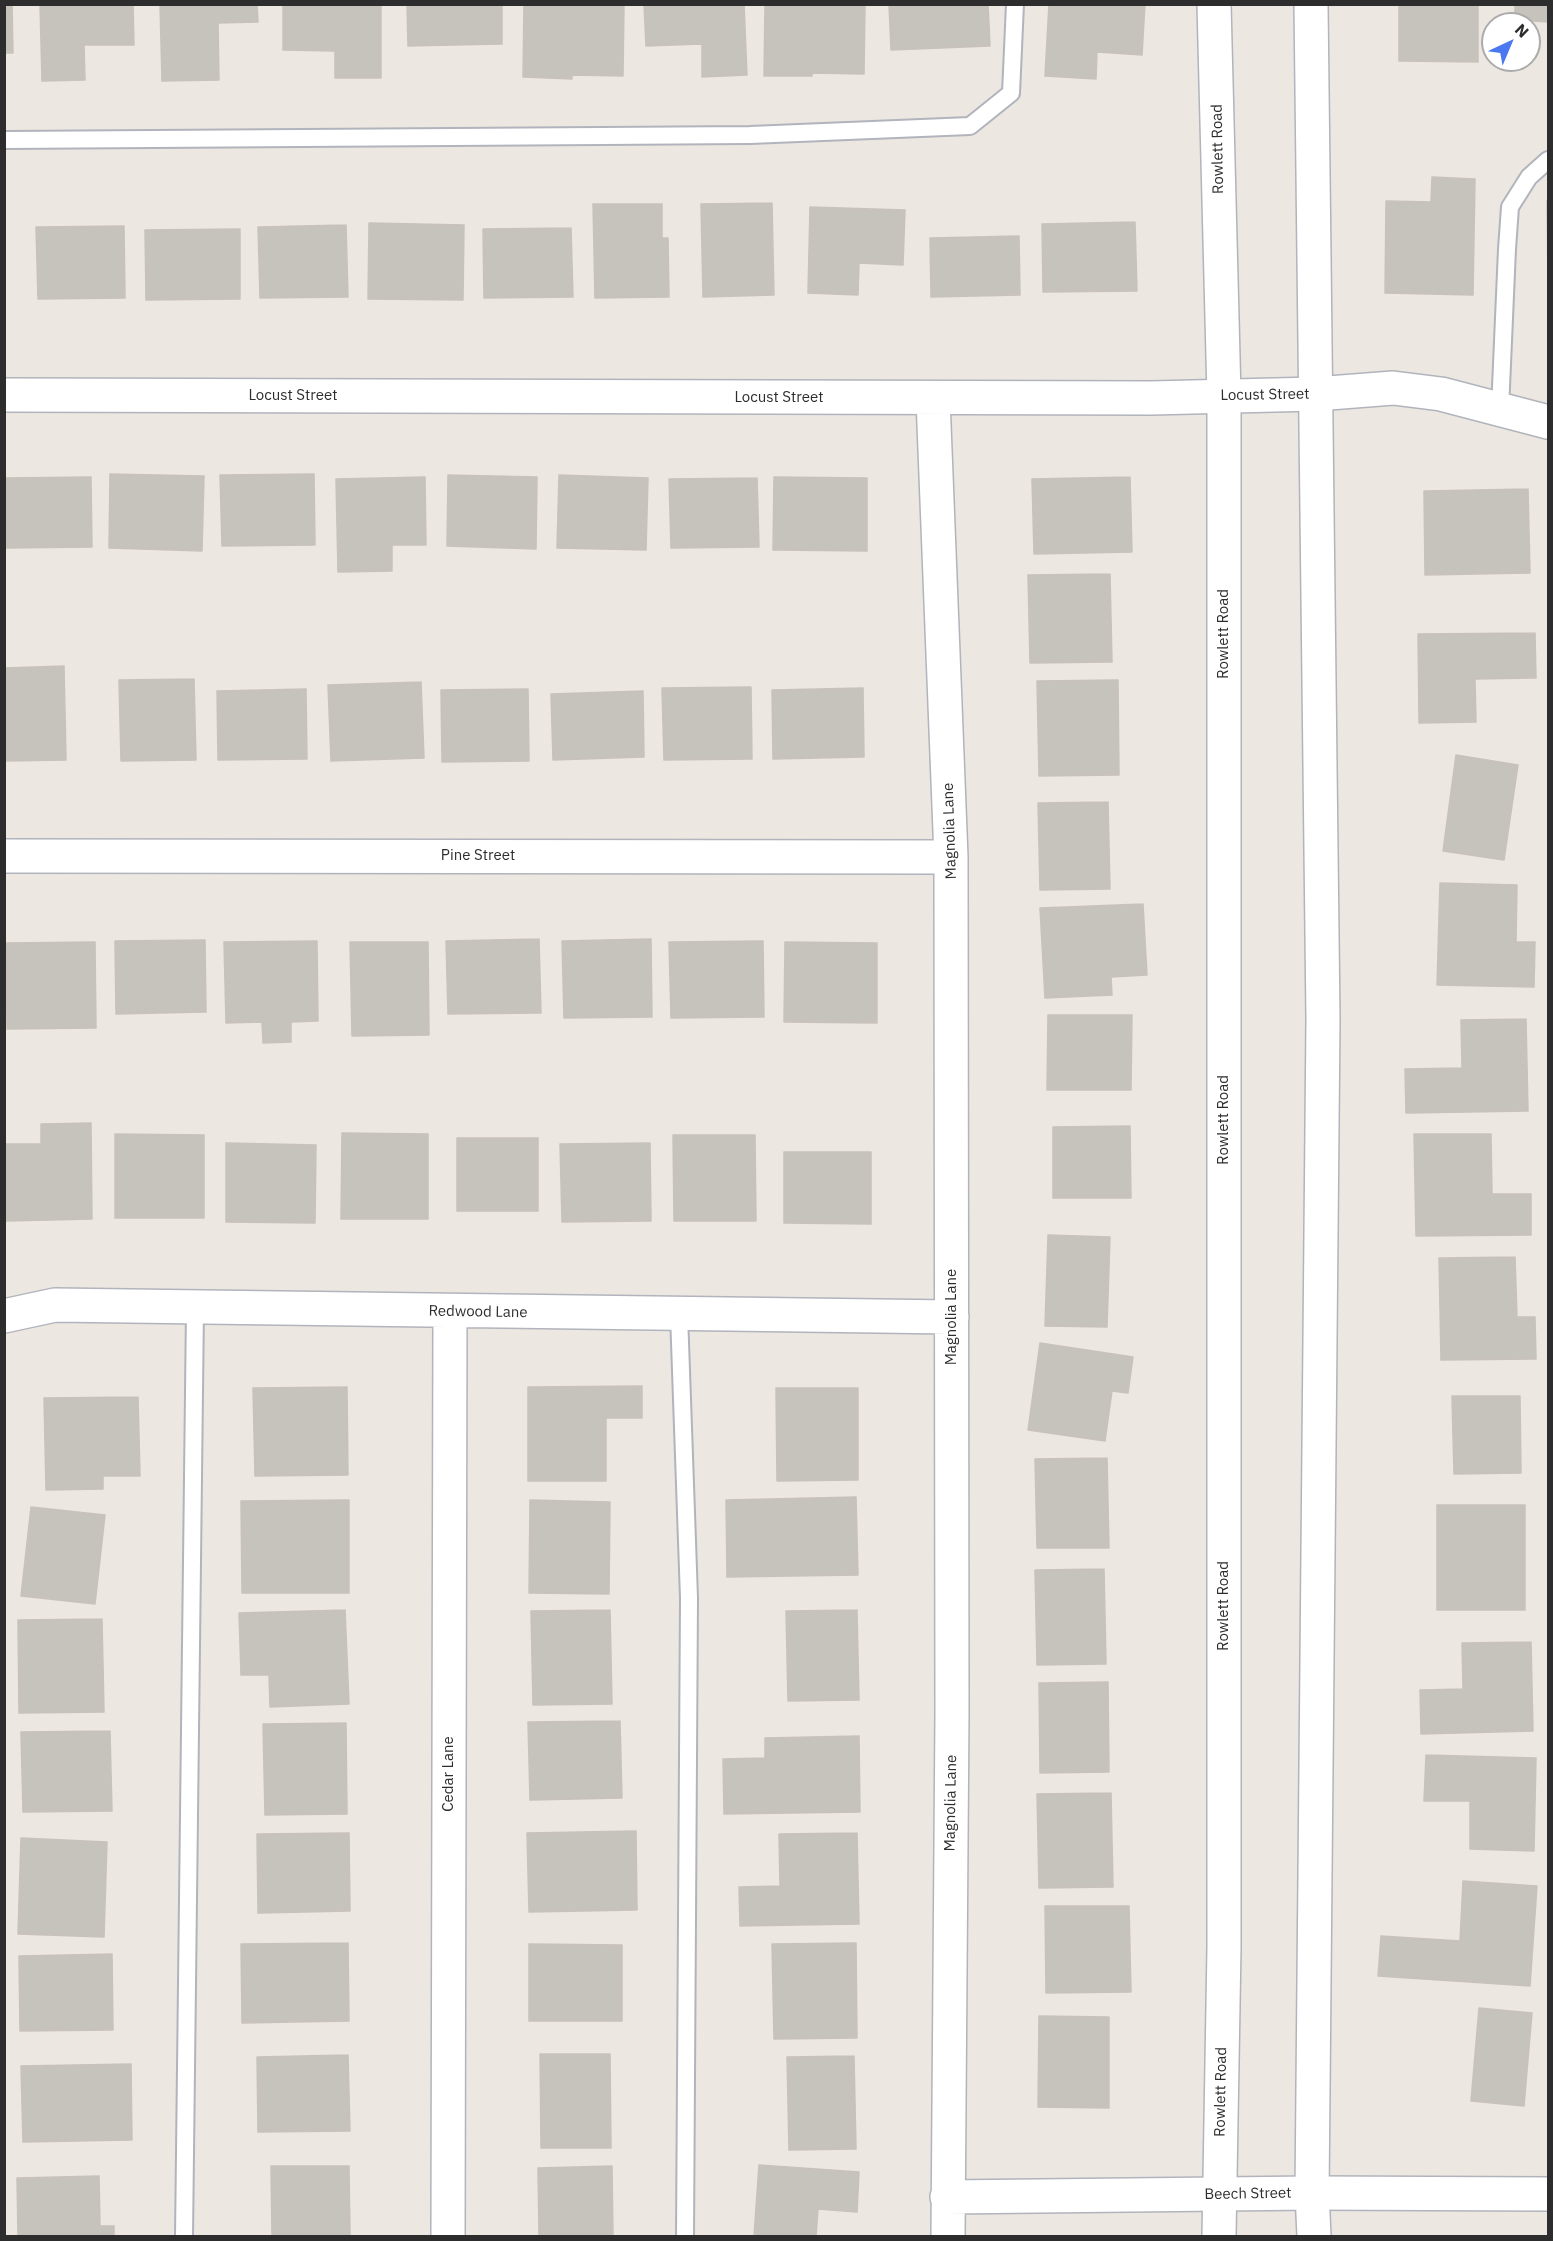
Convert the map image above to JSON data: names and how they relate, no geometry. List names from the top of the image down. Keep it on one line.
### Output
{"streets":{"street":["Rowlett Road","Locust Street","Magnolia Lane","Pine Street","Redwood Lane","Cedar Lane","Beech Street"]},"crossings":[["Rowlett Road","Locust Street"],["Rowlett Road","Beech Street"],["Locust Street","Magnolia Lane"],["Magnolia Lane","Pine Street"],["Magnolia Lane","Redwood Lane"],["Magnolia Lane","Beech Street"],["Redwood Lane","Cedar Lane"]],"north":"top right"}
